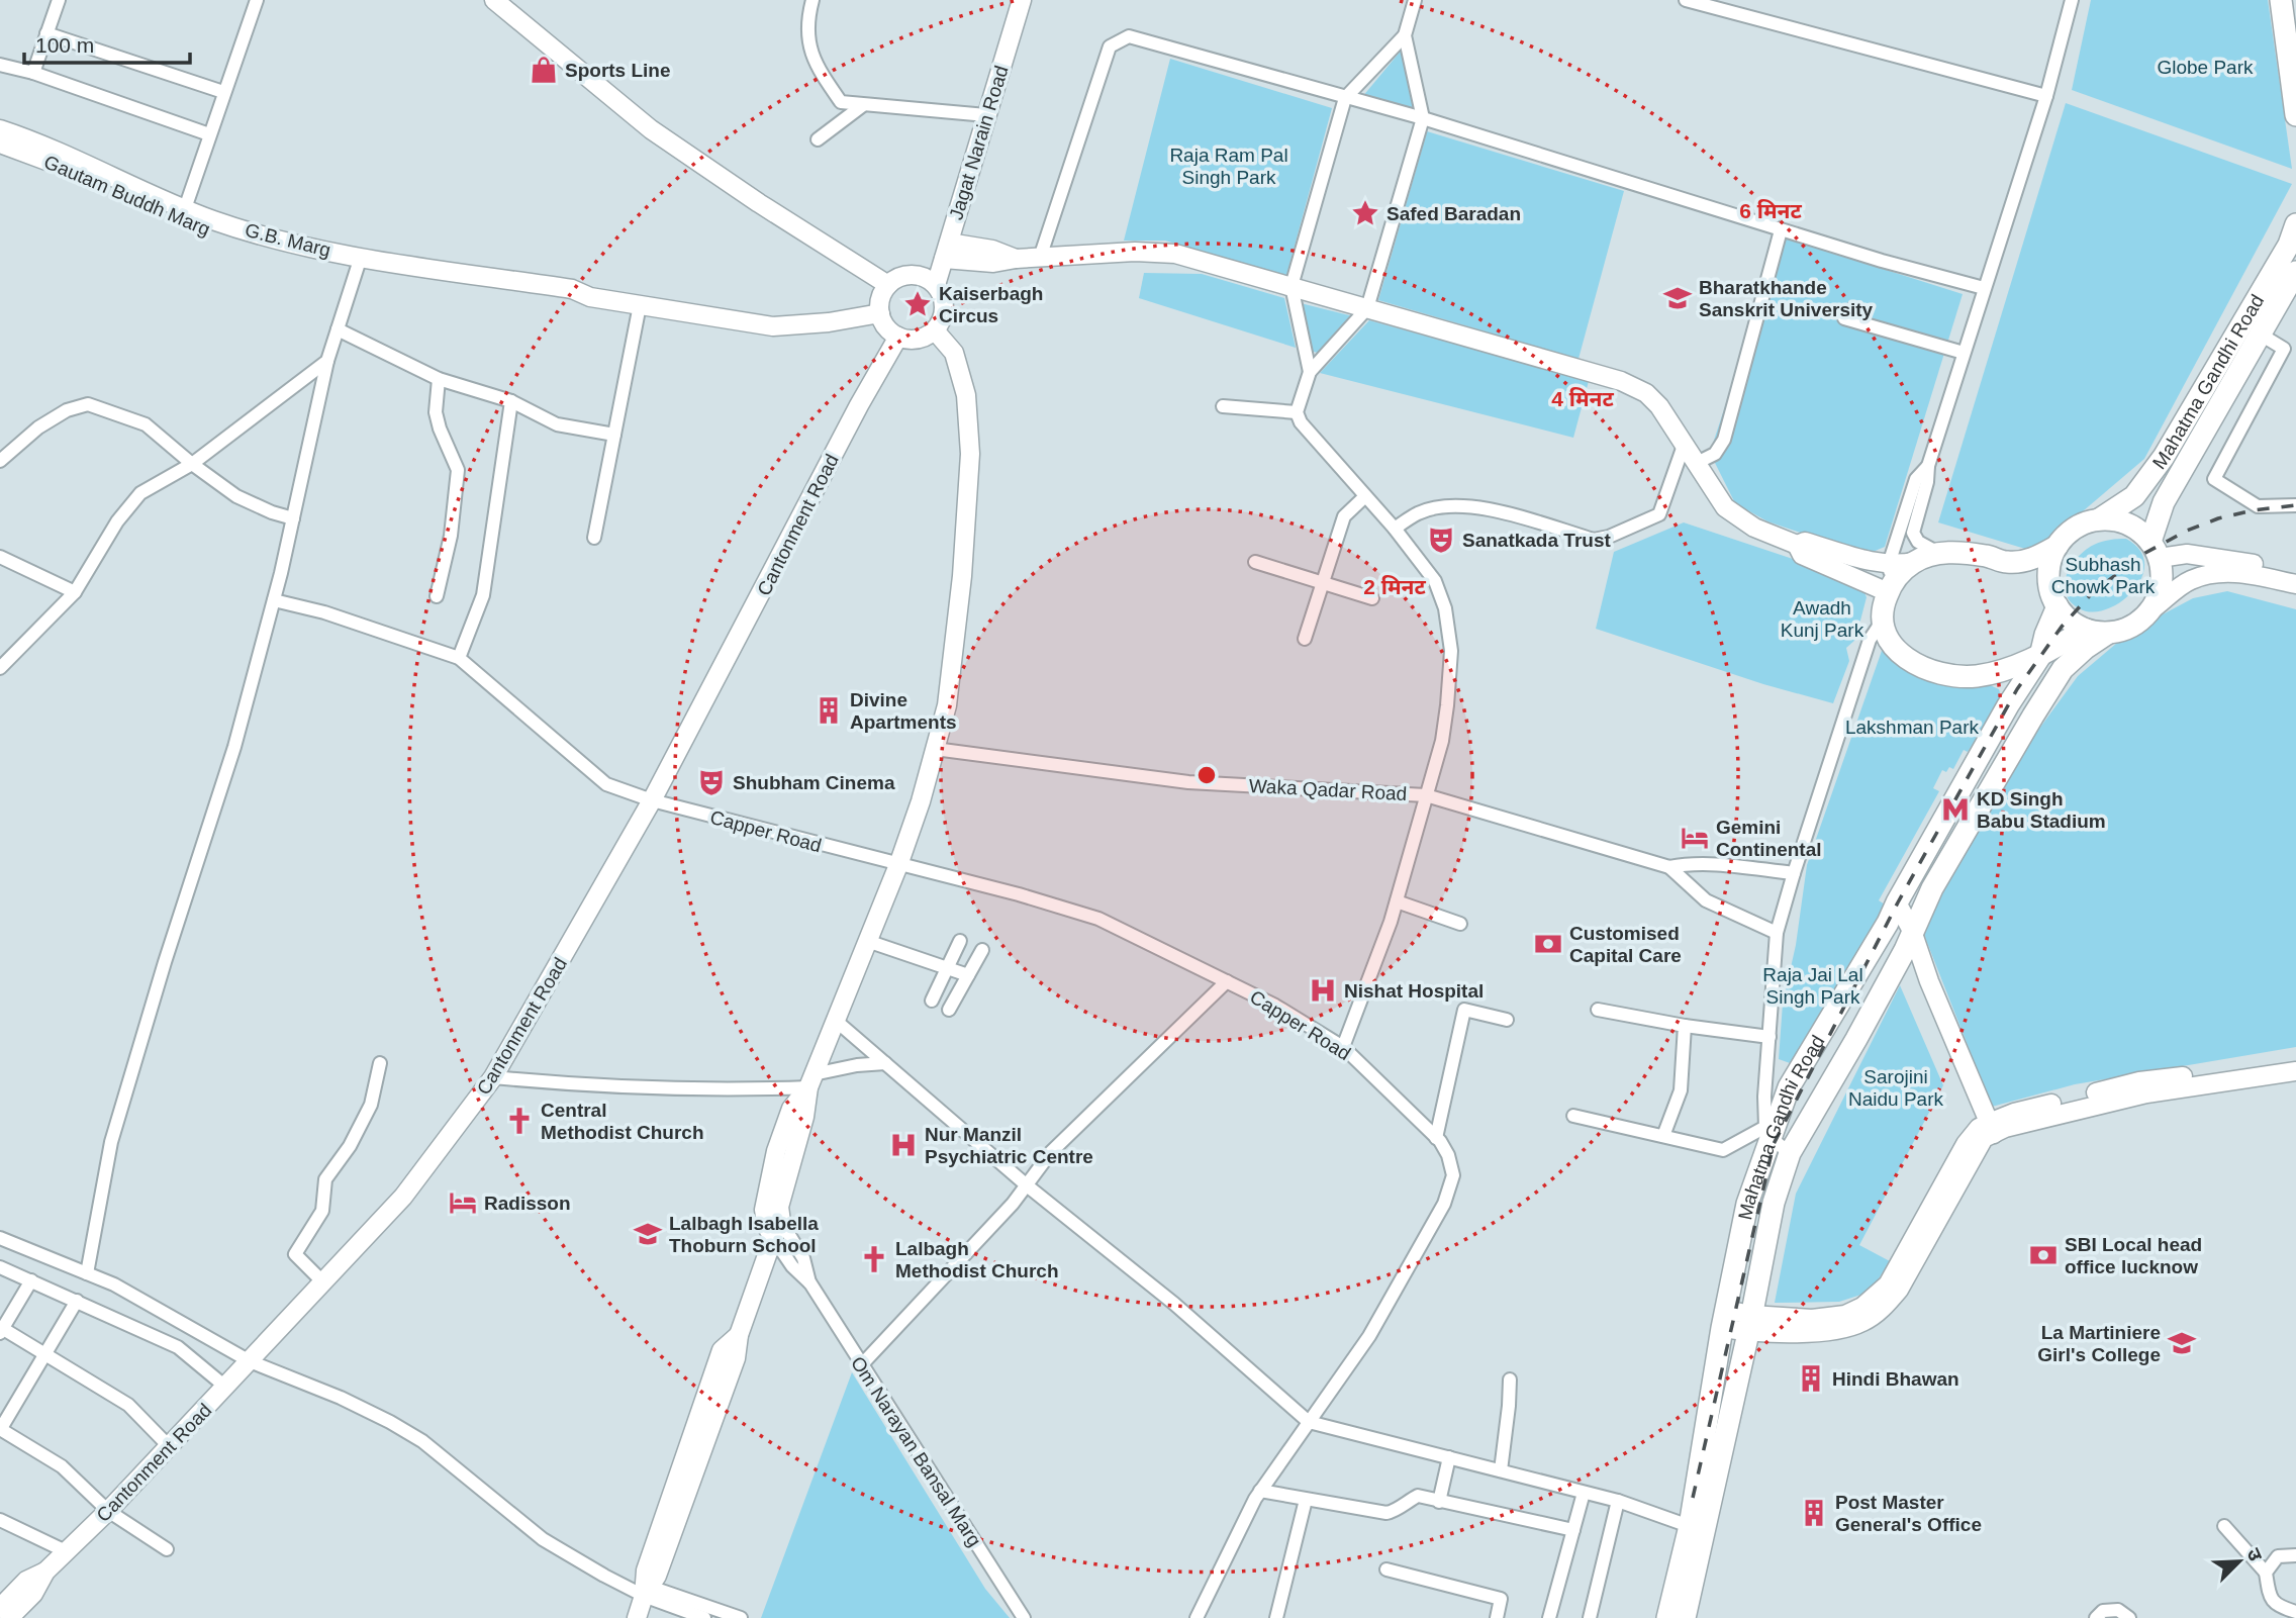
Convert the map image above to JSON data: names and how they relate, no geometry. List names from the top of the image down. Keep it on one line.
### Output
{"streets":{"main road":["Mahatma Gandhi Road"],"street":["Jagat Narain Road","Gautam Buddh Marg","G.B. Marg","Cantonment Road","Waka Qadar Road","Capper Road","Om Narayan Bansal Marg"]},"crossings":[["Jagat Narain Road","G.B. Marg"],["Jagat Narain Road","Cantonment Road"],["Gautam Buddh Marg","G.B. Marg"],["G.B. Marg","Cantonment Road"],["Cantonment Road","Capper Road"]],"parks":["Globe Park","Raja Ram Pal Singh Park","Subhash Chowk Park","Awadh Kunj Park","Lakshman Park","Raja Jai Lal Singh Park","Sarojini Naidu Park"],"places":{"shop":["Sports Line"],"place":["Safed Baradan","Kaiserbagh Circus"],"school or university":["Bharatkhande Sanskrit University","Lalbagh Isabella Thoburn School","La Martiniere Girl's College"],"theatre":["Sanatkada Trust","Shubham Cinema"],"building":["Divine Apartments","Hindi Bhawan","Post Master General's Office"],"metro station":["KD Singh Babu Stadium"],"hotel":["Gemini Continental","Radisson"],"bank":["Customised Capital Care","SBI Local head office lucknow"],"hospital":["Nishat Hospital","Nur Manzil Psychiatric Centre"],"church":["Central Methodist Church","Lalbagh Methodist Church"]},"scale_bar":"100 m","north":"top right","rings":["6 मिनट","4 मिनट","2 मिनट"]}
